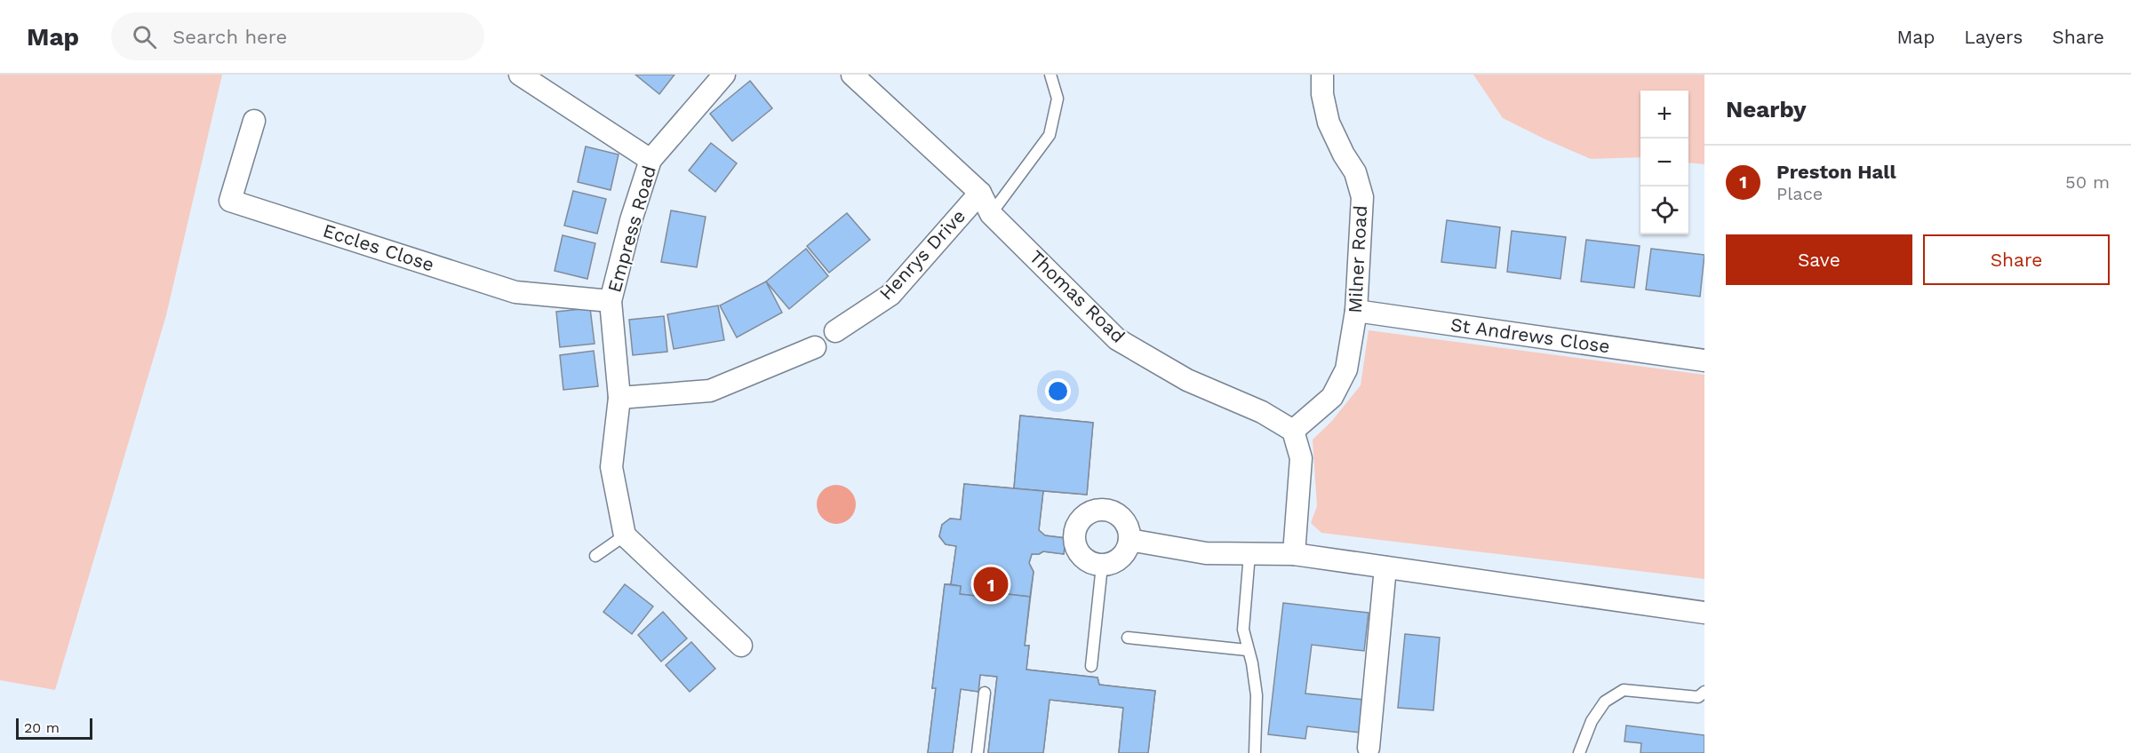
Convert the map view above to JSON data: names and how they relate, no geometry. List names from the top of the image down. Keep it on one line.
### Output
{"streets":{"street":["Empress Road","Eccles Close","Henrys Drive","Milner Road","Thomas Road","St Andrews Close"]},"crossings":[["Empress Road","Eccles Close"],["Henrys Drive","Thomas Road"],["Milner Road","Thomas Road"],["Milner Road","St Andrews Close"]],"scale_bar":"20 m","page":{"header":"Map","search":"Search here","nav":["Map","Layers","Share"],"heading":"Nearby","map_buttons":["+","−"],"list":[{"mark":"1","name":"Preston Hall","note":"Place","value":"50 m"}],"buttons":["Save","Share"],"pins":"1","scale":"20 m"}}
